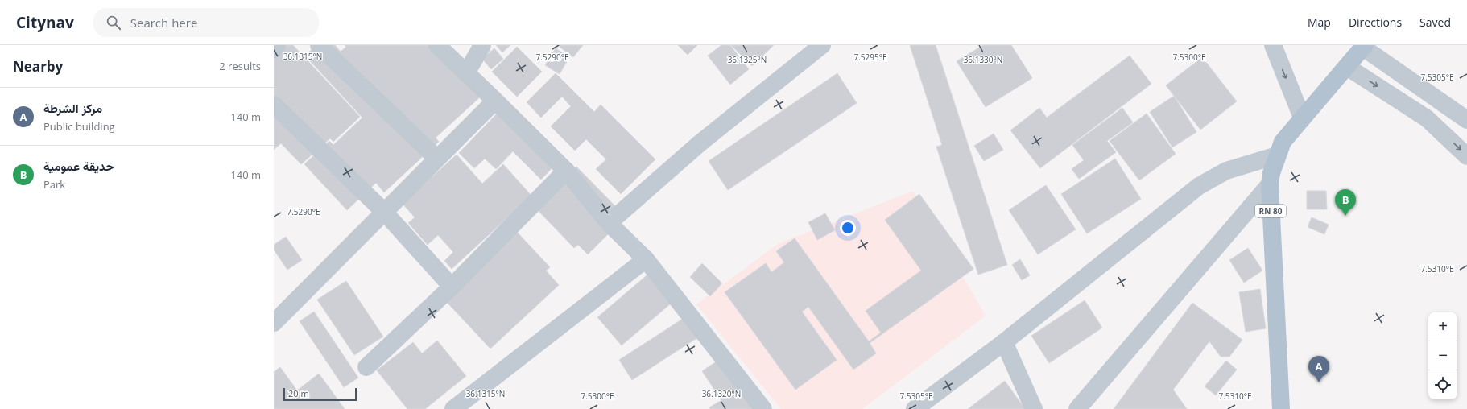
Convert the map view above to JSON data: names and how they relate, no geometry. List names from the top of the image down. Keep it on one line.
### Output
{"streets":{"main road":["RN 80"]},"scale_bar":"20 m","page":{"header":"Citynav","search":"Search here","nav":["Map","Directions","Saved"],"heading":["Nearby","2 results"],"list":[{"mark":"A","name":"مركز الشرطة","note":"Public building","value":"140 m"},{"mark":"B","name":"حديقة عمومية","note":"Park","value":"140 m"}],"pins":["B","A"],"map_buttons":["+","−"],"scale":"20 m"},"coordinates":["36.1315°N","7.5290°E","7.5295°E","7.5300°E","36.1330°N","36.1325°N","7.5305°E","7.5310°E","36.1320°N"]}
